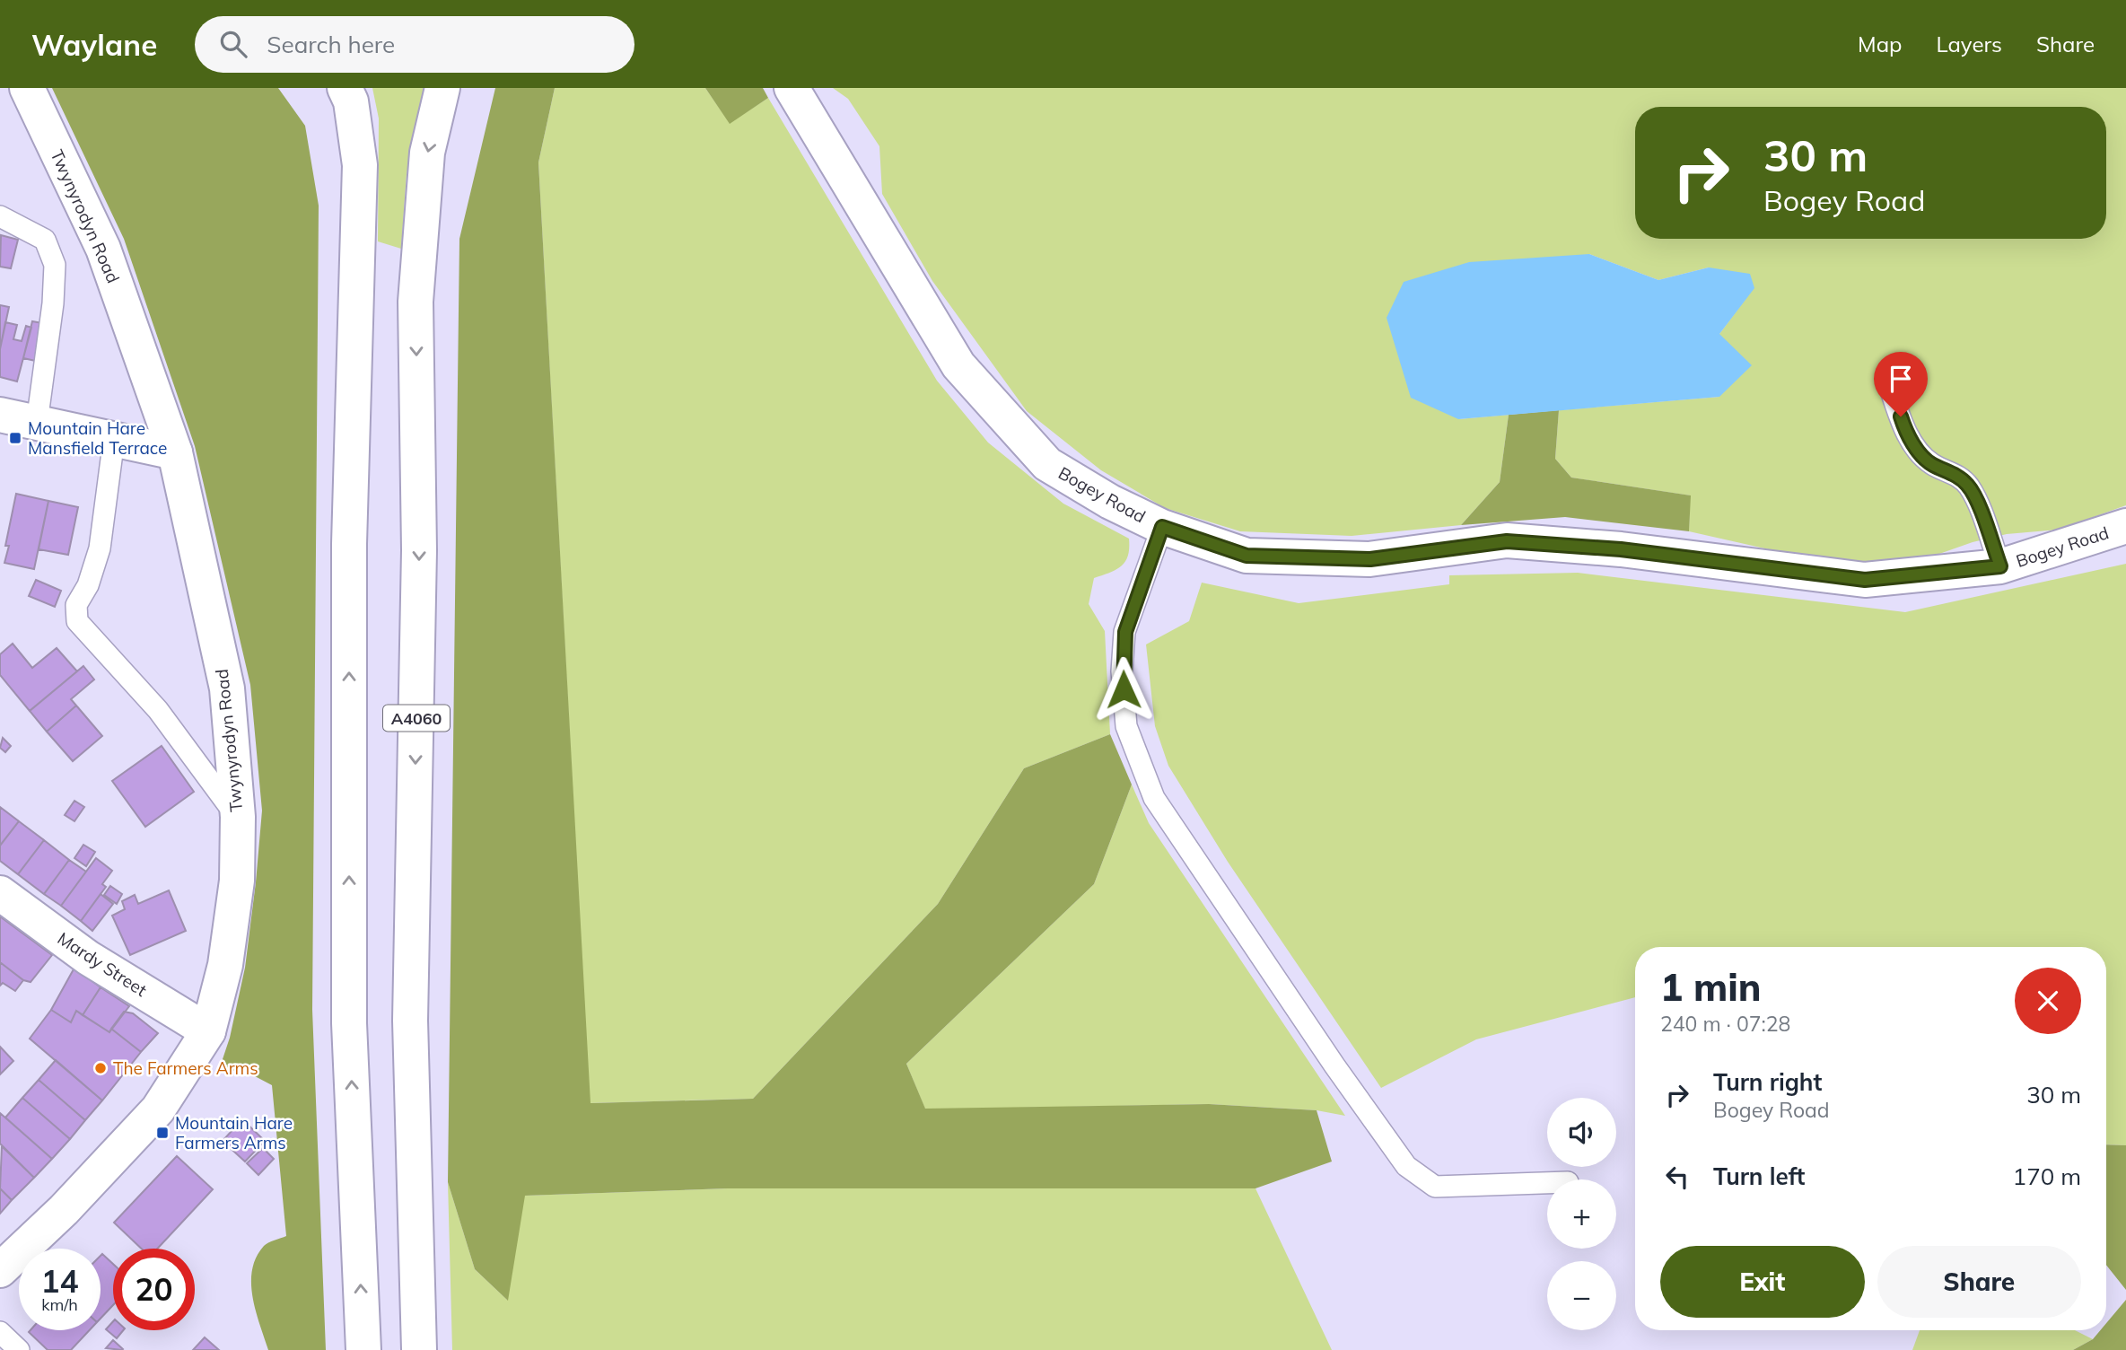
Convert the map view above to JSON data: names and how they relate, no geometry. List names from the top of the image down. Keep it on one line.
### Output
{"streets":{"main road":["Twynyrodyn Road","Bogey Road","A4060","Mardy Street"]},"crossings":[["Twynyrodyn Road","Mardy Street"]],"places":{"transit":["Mountain Hare Mansfield Terrace","Mountain Hare Farmers Arms"],"other":["The Farmers Arms"]},"page":{"header":"Waylane","search":"Search here","nav":["Map","Layers","Share"],"turn":["30 m","Bogey Road"],"heading":["1 min","240 m · 07:28"],"list":[{"name":"Turn right","note":"Bogey Road","value":"30 m"},{"name":"Turn left","value":"170 m"}],"map_buttons":["+","−"],"buttons":["Exit","Share"],"speed":"14 km/h","limit":"20"}}
